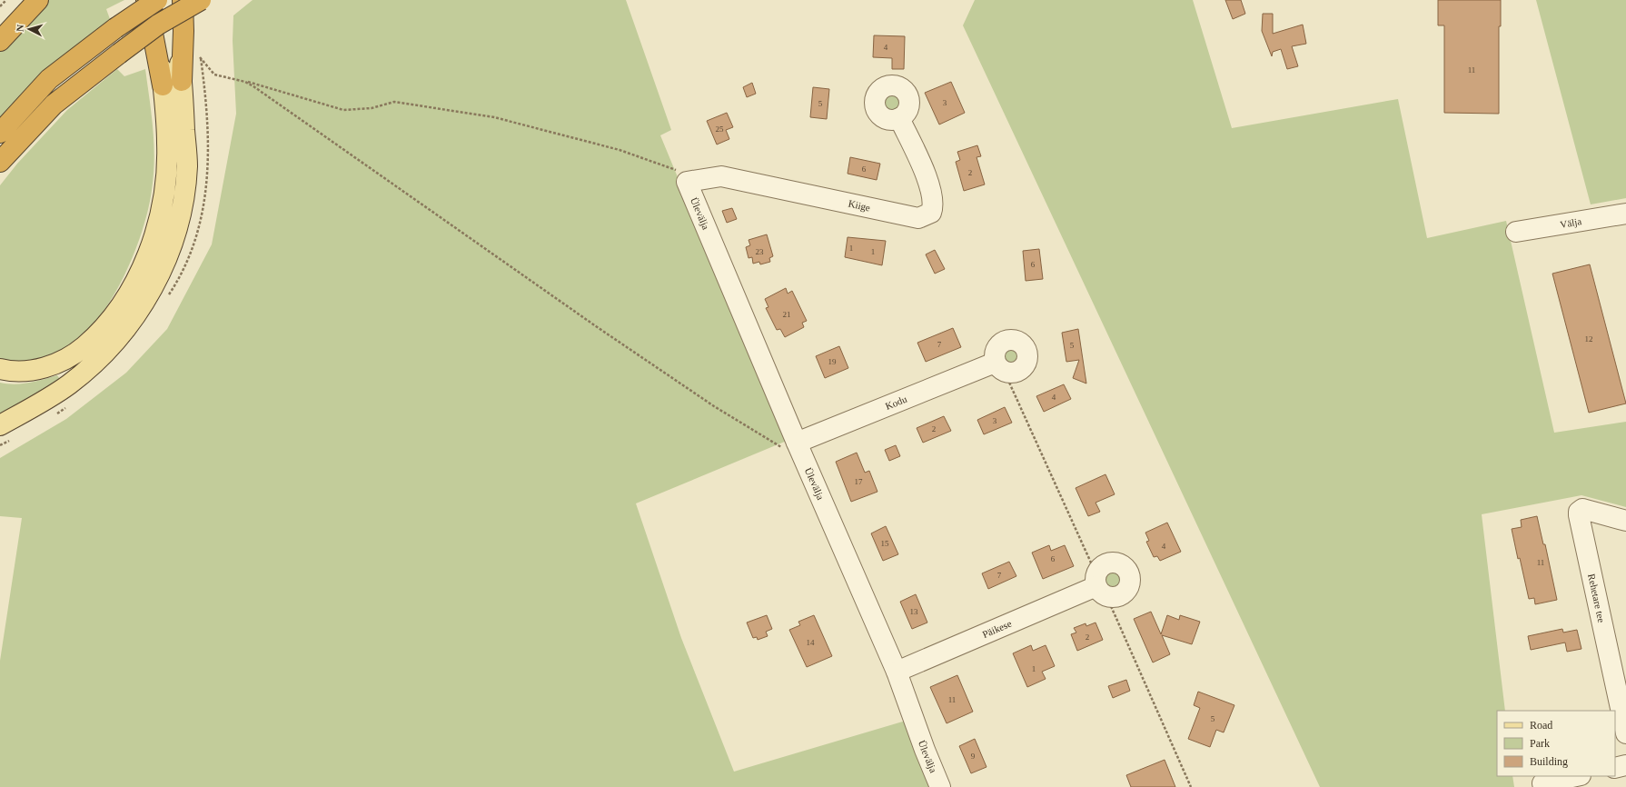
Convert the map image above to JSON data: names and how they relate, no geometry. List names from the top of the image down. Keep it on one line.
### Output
{"streets":{"street":["Kiige","Ülevälja","Välja","Kodu","Rehetare tee","Päikese"]},"crossings":[["Kiige","Ülevälja"],["Ülevälja","Kodu"],["Ülevälja","Päikese"]],"house_numbers":["4","11","3","5","25","6","2","1","23","1","6","21","12","7","5","19","4","3","2","17","15","4","6","11","7","13","2","14","1","11","5","9"],"legend":["Road","Park","Building"],"north":"left"}
